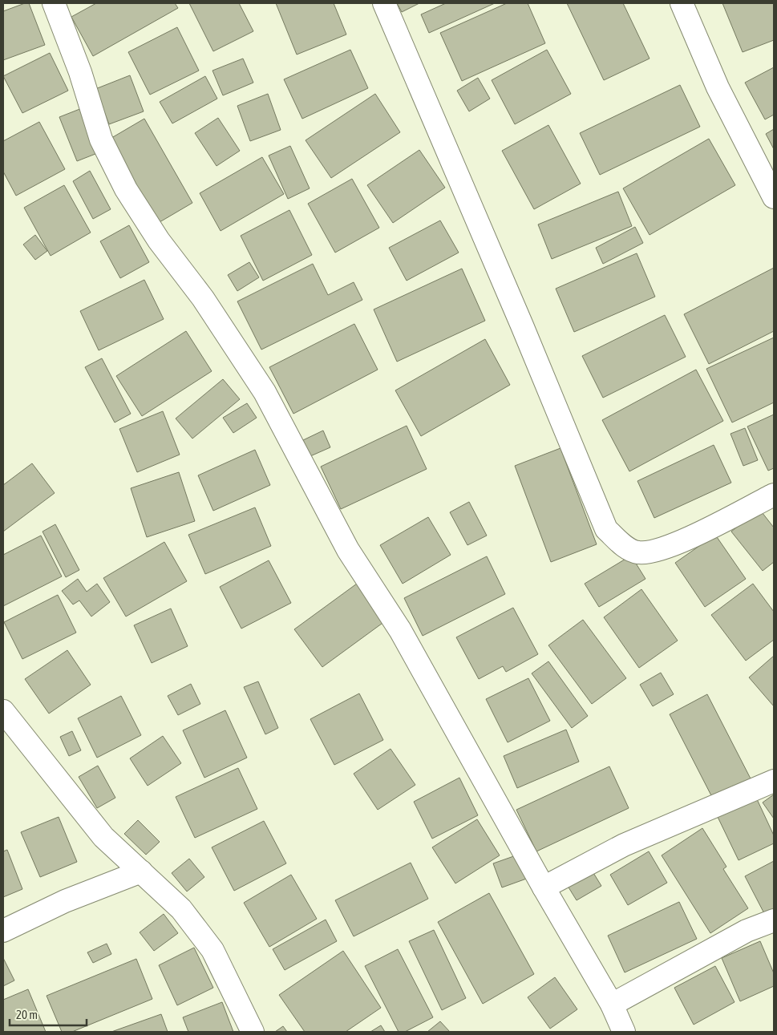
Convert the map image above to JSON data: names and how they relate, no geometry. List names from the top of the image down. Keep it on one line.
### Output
{"scale_bar":"20 m"}
